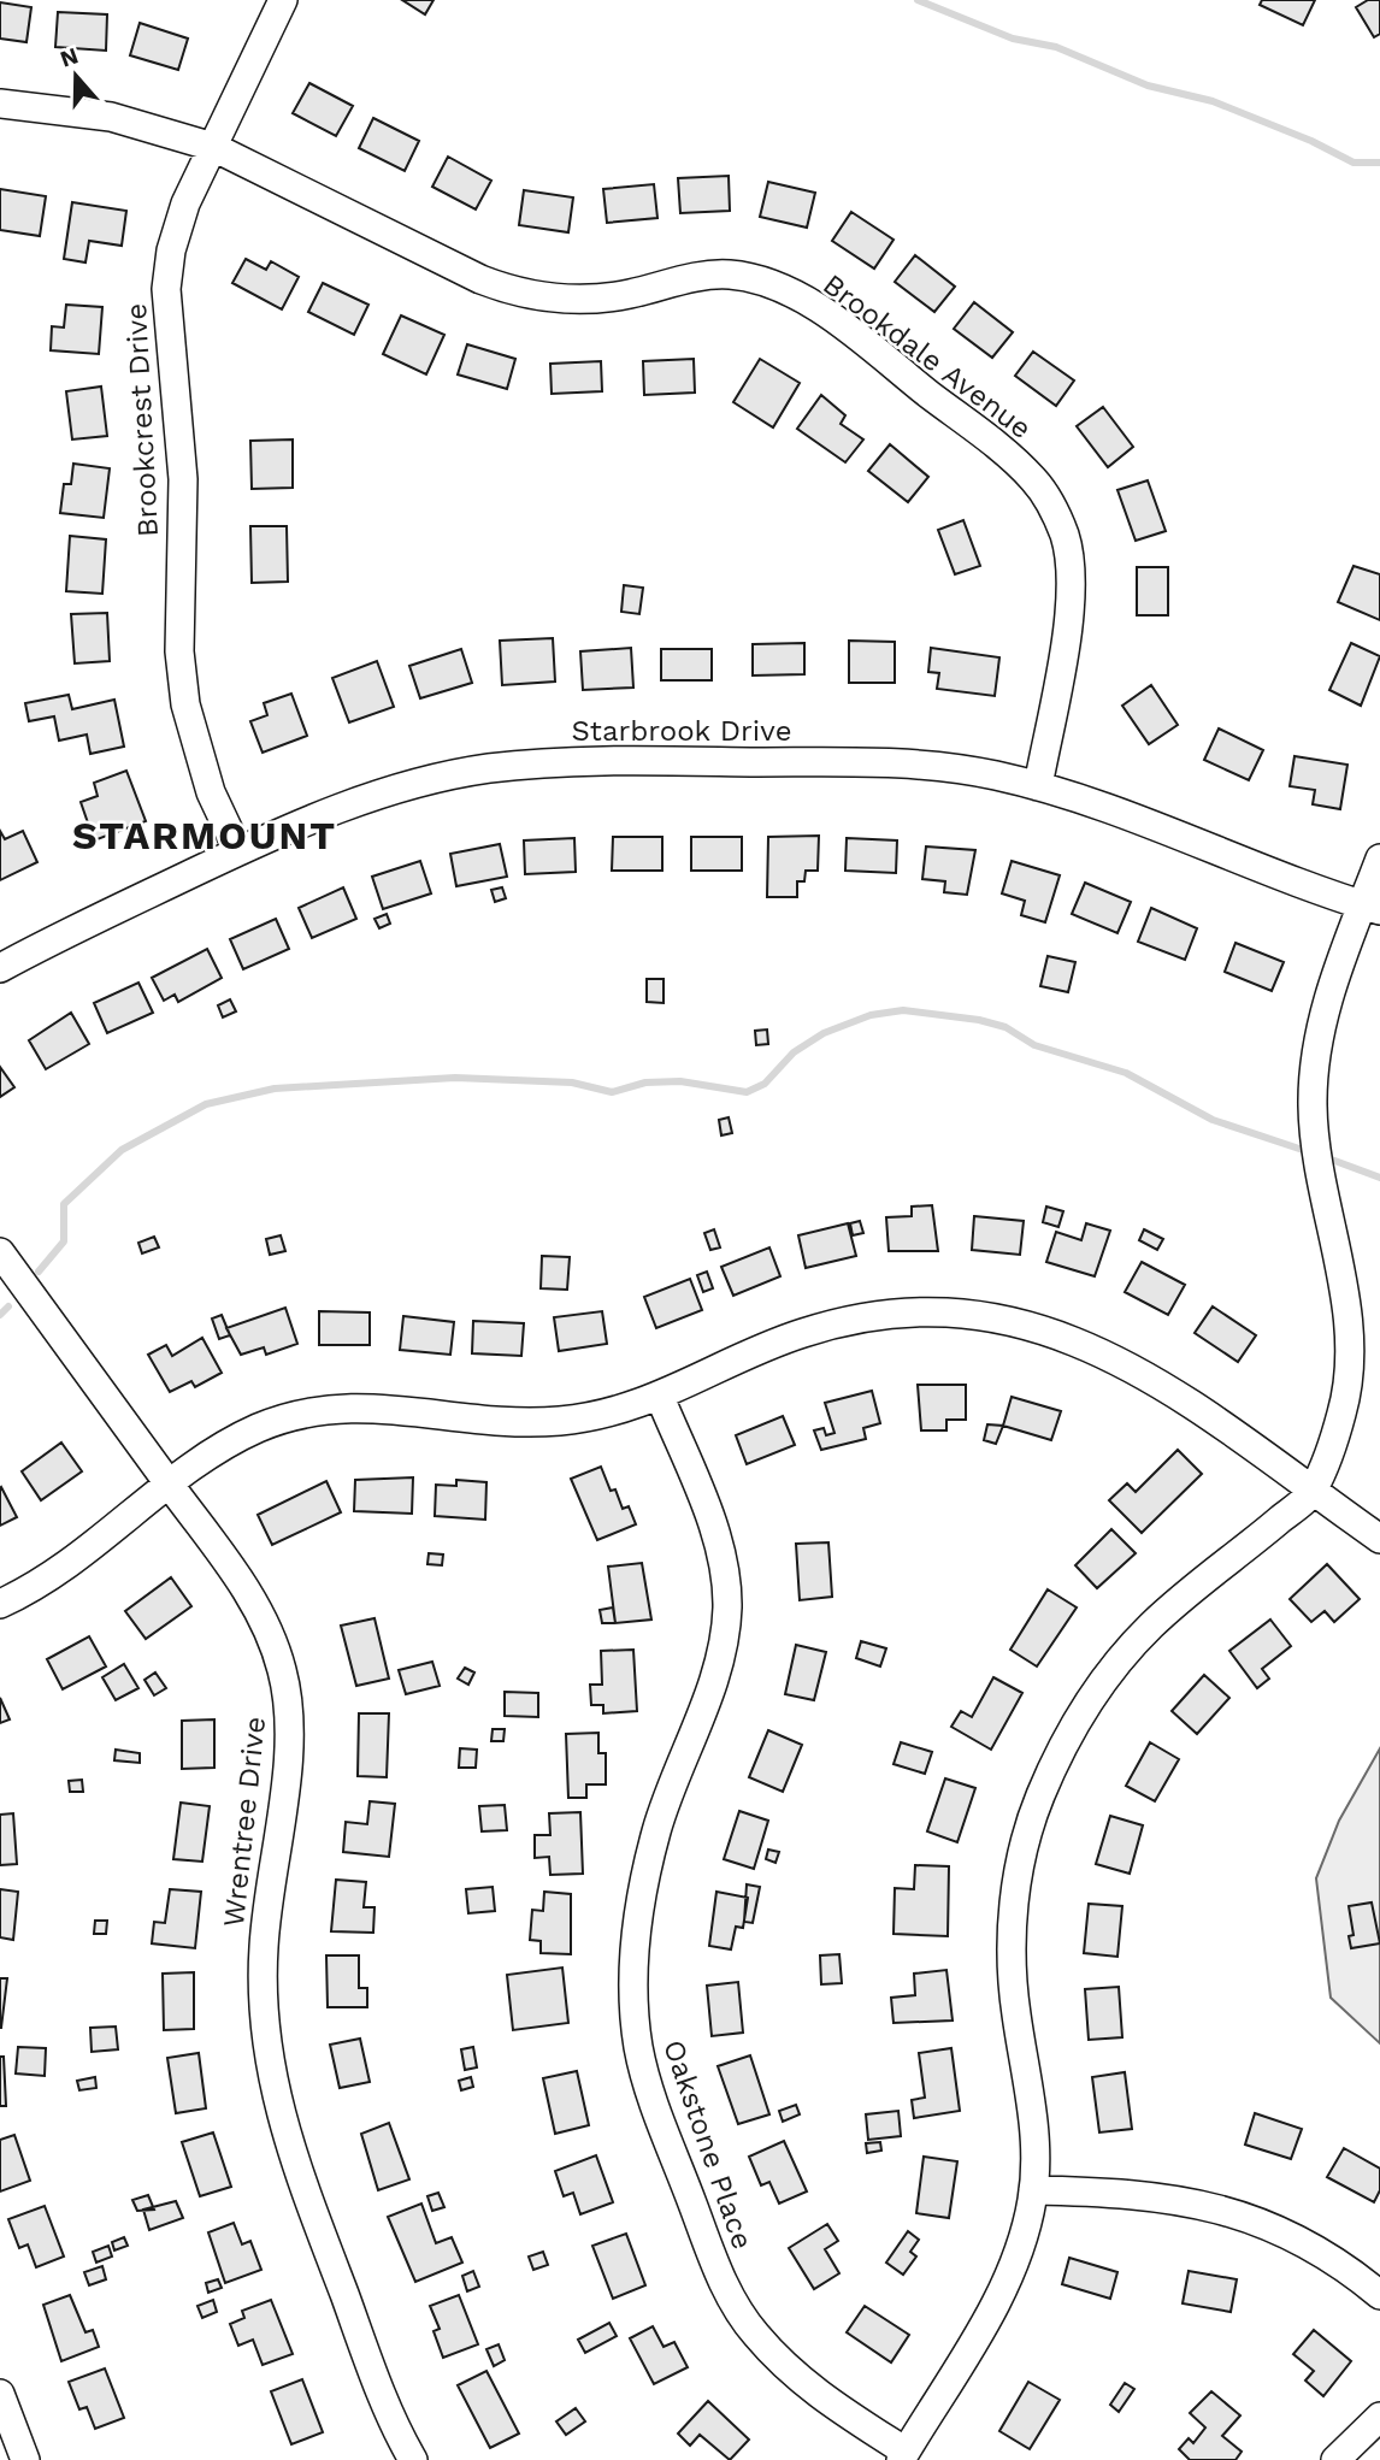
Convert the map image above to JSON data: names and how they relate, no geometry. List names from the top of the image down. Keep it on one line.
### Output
{"streets":{"street":["Brookdale Avenue","Brookcrest Drive","Starbrook Drive","Wrentree Drive","Oakstone Place"]},"crossings":[["Brookdale Avenue","Brookcrest Drive"],["Brookdale Avenue","Starbrook Drive"],["Brookcrest Drive","Starbrook Drive"]],"districts":["STARMOUNT"],"north":"top"}
